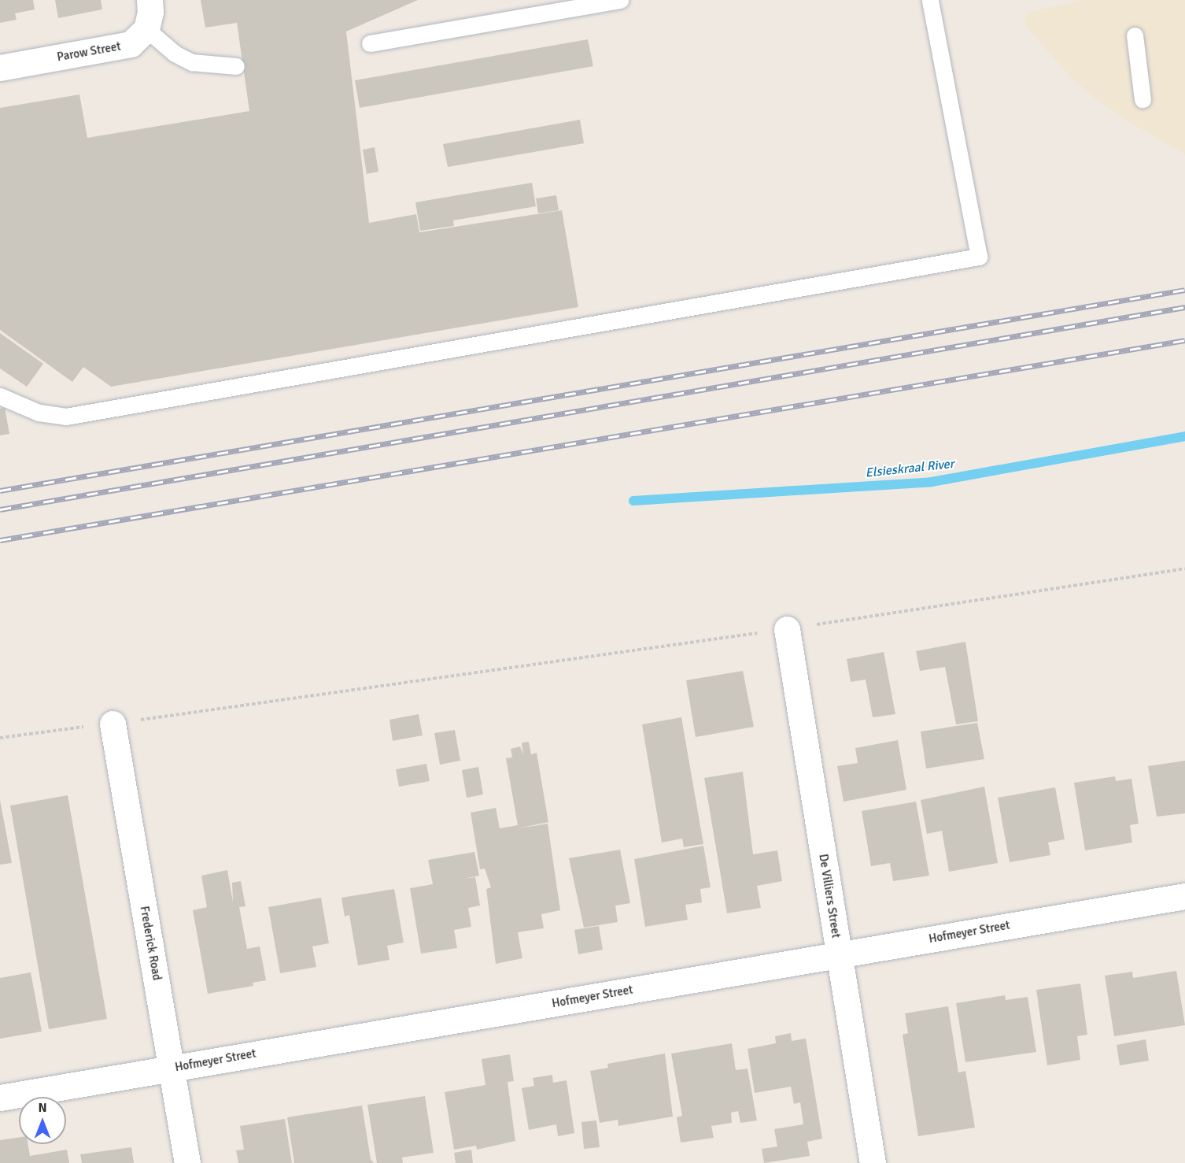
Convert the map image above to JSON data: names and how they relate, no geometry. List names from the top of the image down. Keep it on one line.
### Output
{"streets":{"street":["Parow Street","De Villiers Street","Hofmeyer Street","Frederick Road"]},"crossings":[["De Villiers Street","Hofmeyer Street"],["Hofmeyer Street","Frederick Road"]],"water":["Elsieskraal River"],"north":"top"}
